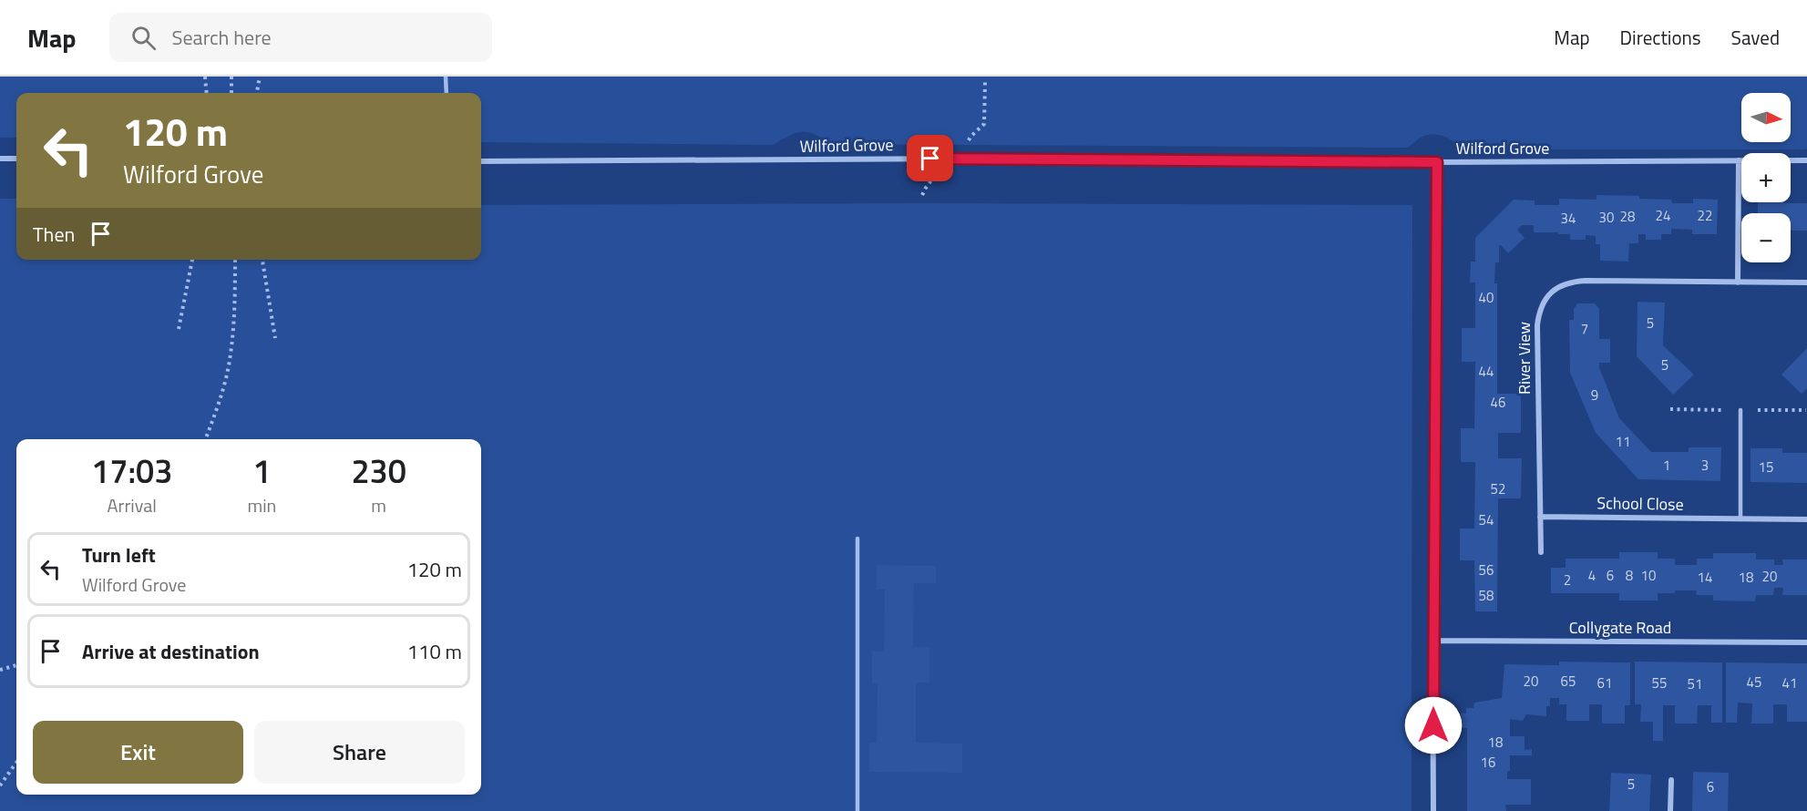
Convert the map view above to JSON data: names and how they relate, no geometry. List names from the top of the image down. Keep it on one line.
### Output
{"streets":{"street":["Wilford Grove","River View","School Close","Collygate Road"]},"crossings":[["River View","School Close"]],"house_numbers":["24","22","28","30","34","40","5","7","5","44","9","46","11","1","3","15","52","54","56","4","6","8","10","20","14","18","2","58","20","65","45","61","55","41","51","18","16","5","6"],"north":"right","page":{"header":"Map","search":"Search here","nav":["Map","Directions","Saved"],"map_buttons":["+","−"],"turn":["120 m","Wilford Grove"],"then":"Then","eta":["17:03","Arrival","1","min","230","m"],"list":[{"name":"Turn left","note":"Wilford Grove","value":"120 m"},{"name":"Arrive at destination","value":"110 m"}],"buttons":["Exit","Share"]}}
